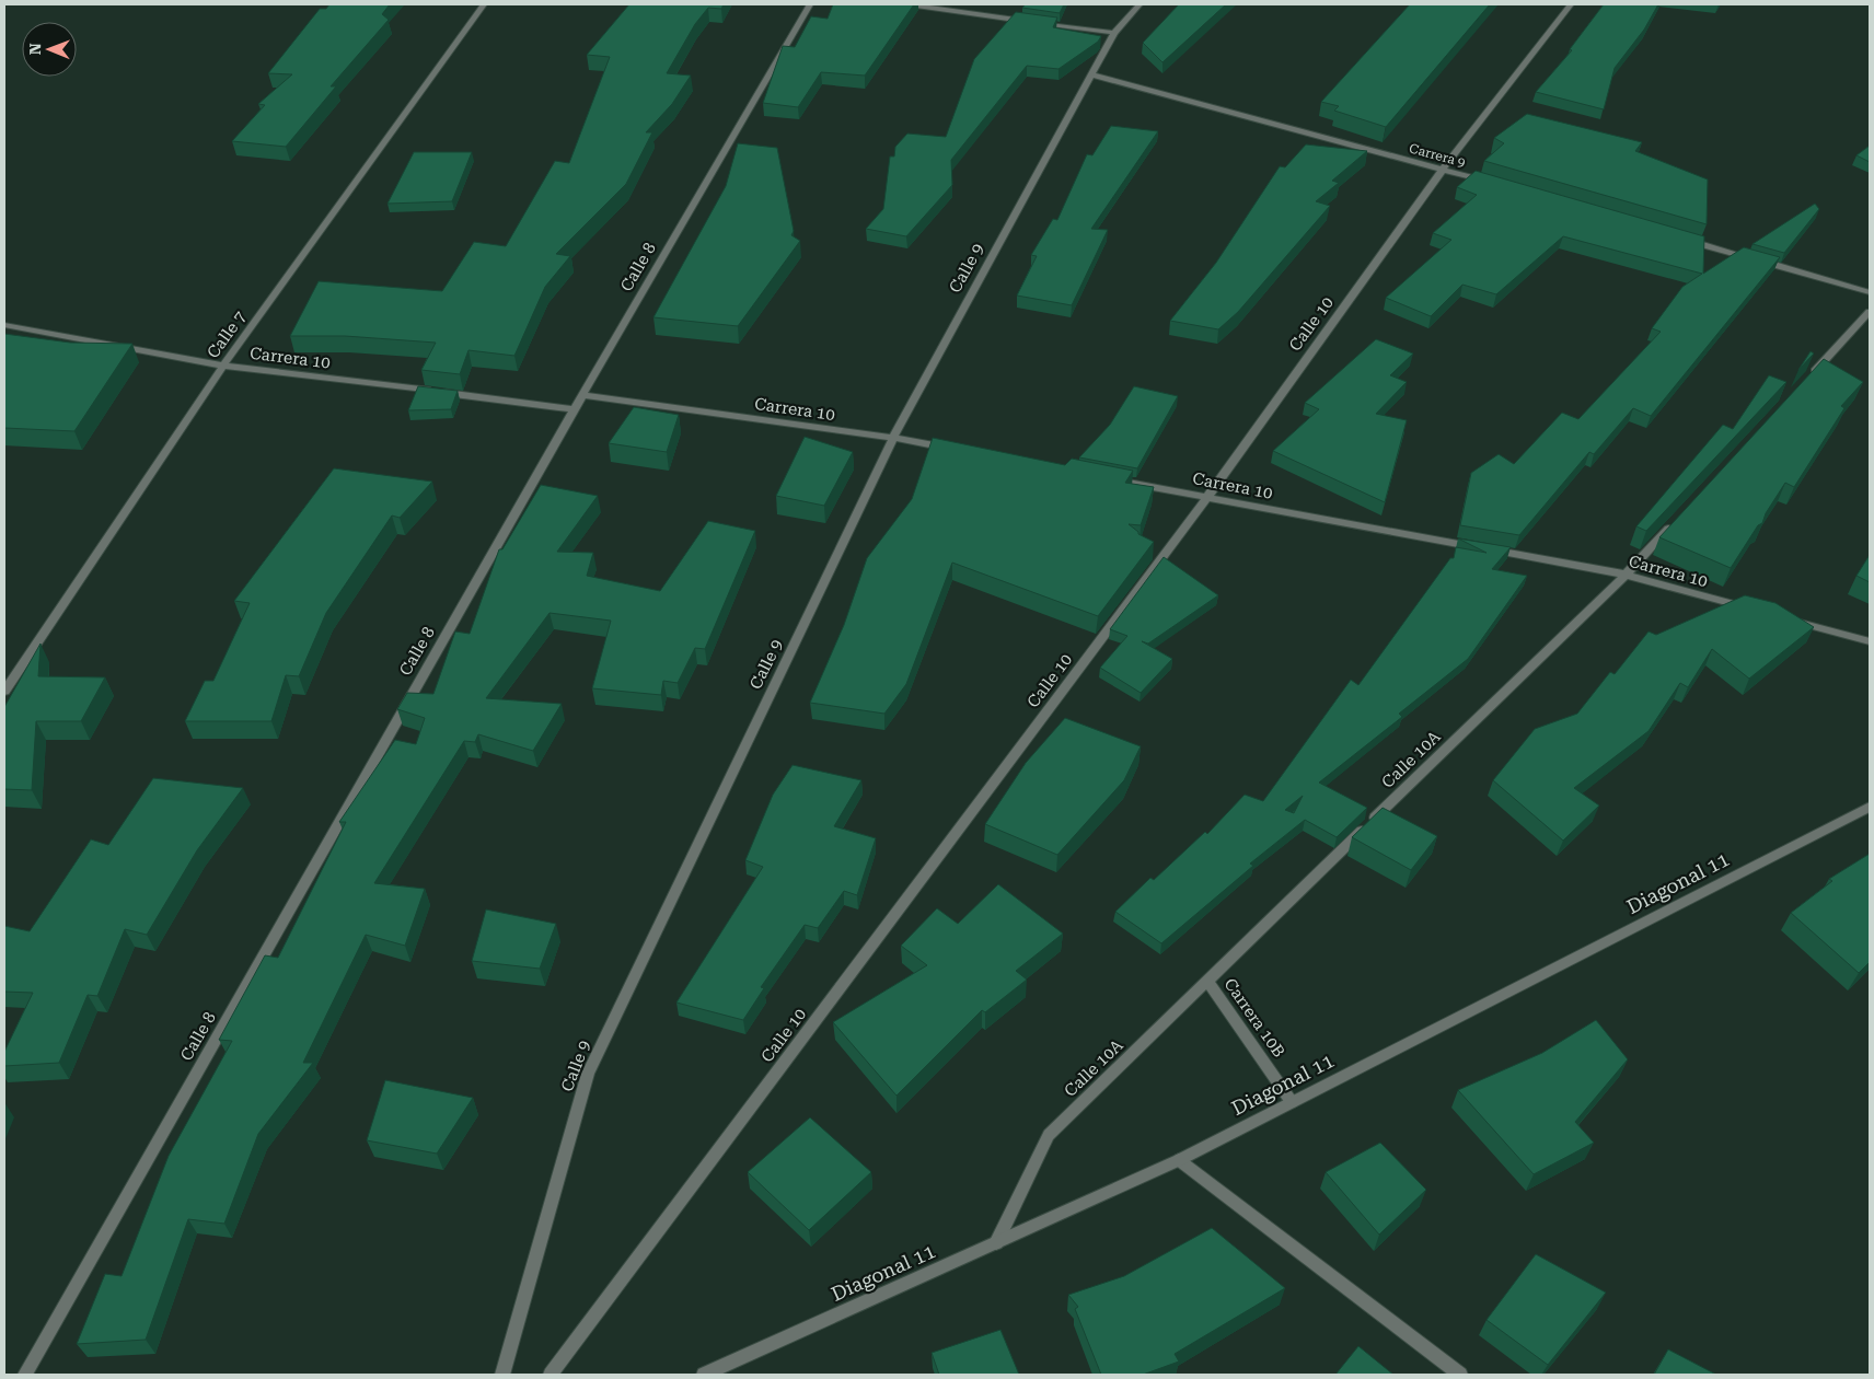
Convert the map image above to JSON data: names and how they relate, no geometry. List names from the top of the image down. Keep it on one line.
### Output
{"streets":{"street":["Carrera 9","Calle 8","Calle 9","Calle 10","Calle 7","Carrera 10","Calle 10A","Diagonal 11","Carrera 10B"]},"crossings":[["Carrera 9","Calle 9"],["Carrera 9","Calle 10"],["Calle 8","Carrera 10"],["Calle 9","Carrera 10"],["Calle 10","Carrera 10"],["Calle 7","Carrera 10"],["Carrera 10","Calle 10A"],["Calle 10A","Diagonal 11"],["Calle 10A","Carrera 10B"],["Diagonal 11","Carrera 10B"]],"north":"left"}
